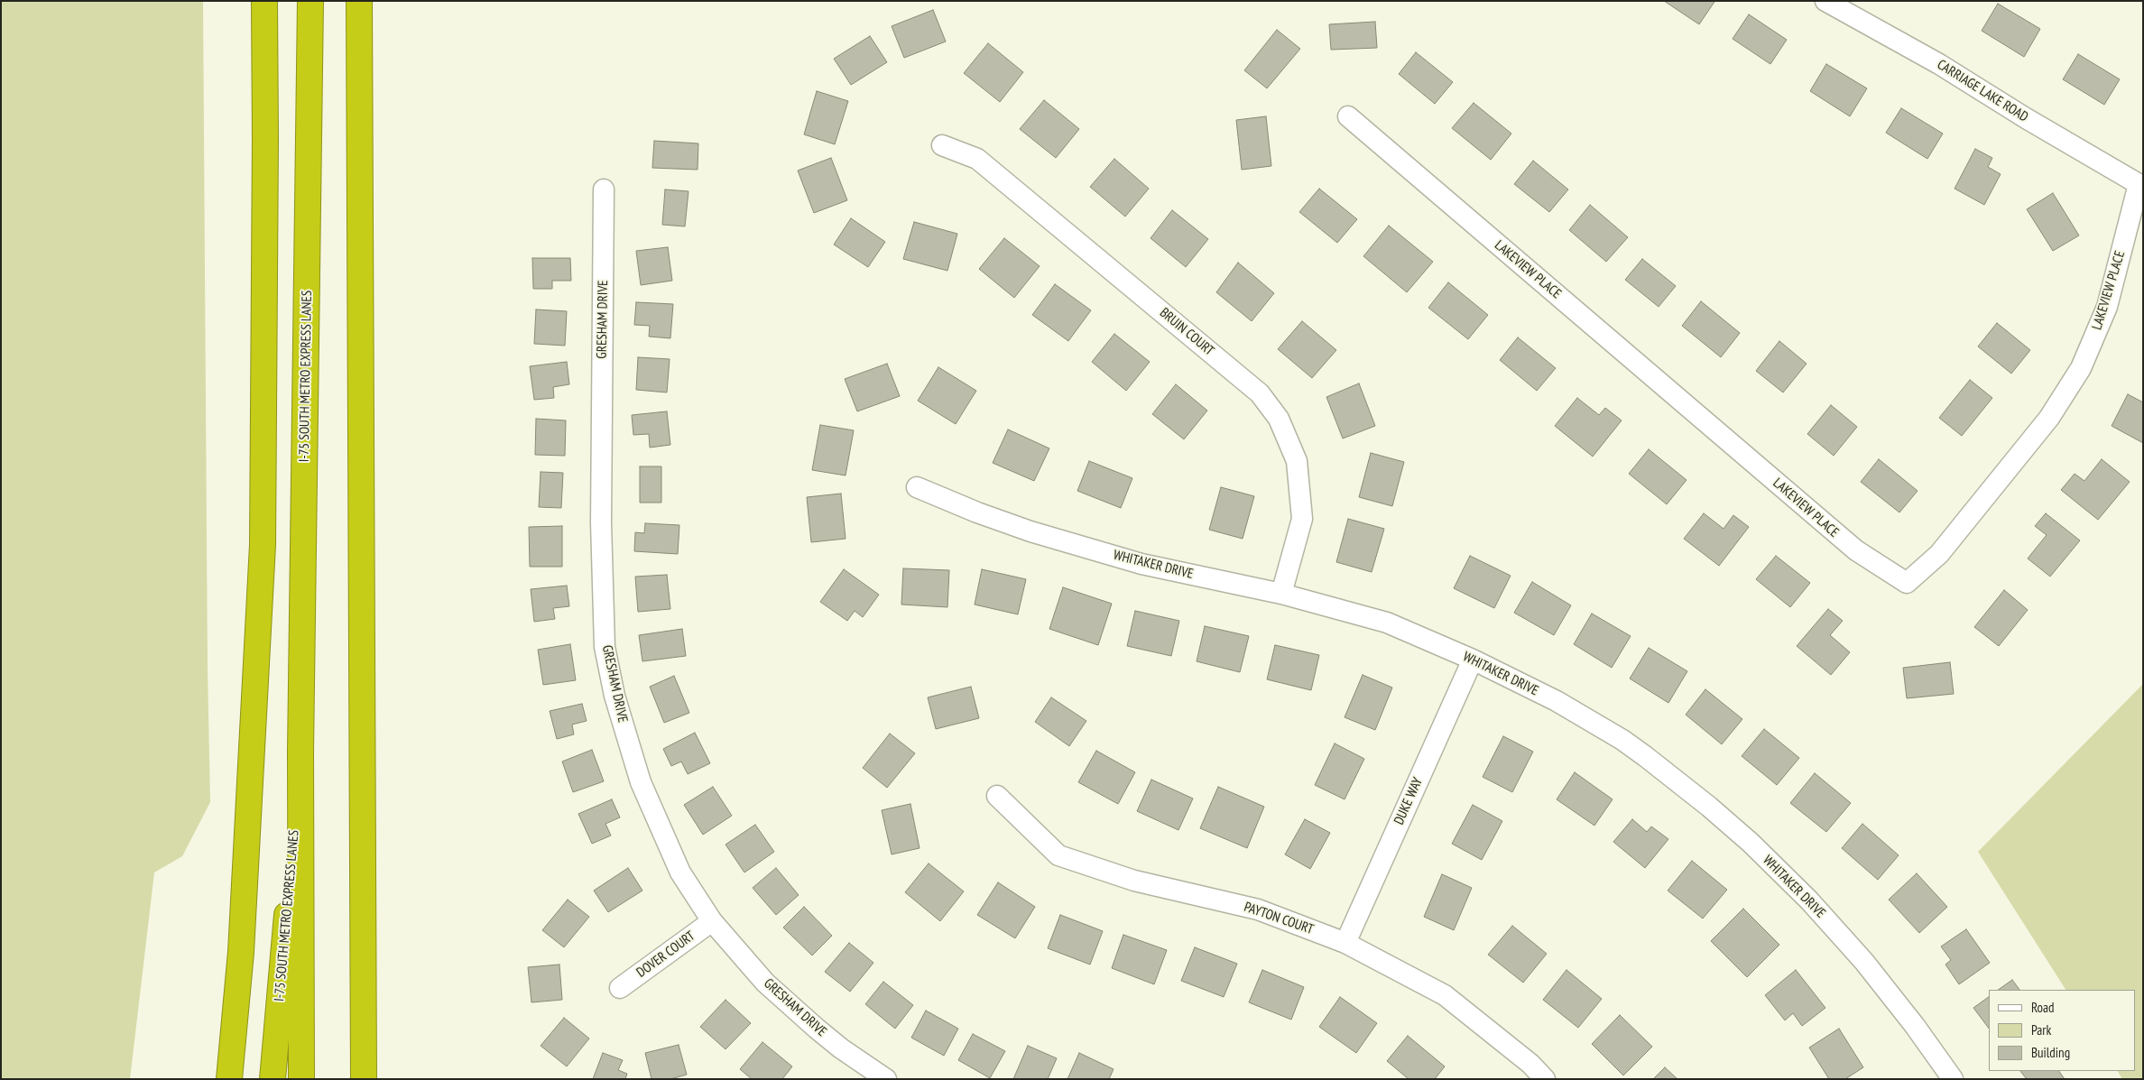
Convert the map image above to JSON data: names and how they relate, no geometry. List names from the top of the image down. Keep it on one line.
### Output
{"streets":{"highway":["I-75 SOUTH METRO EXPRESS LANES"],"street":["CARRIAGE LAKE ROAD","LAKEVIEW PLACE","GRESHAM DRIVE","BRUIN COURT","WHITAKER DRIVE","DUKE WAY","PAYTON COURT","DOVER COURT"]},"crossings":[["CARRIAGE LAKE ROAD","LAKEVIEW PLACE"],["GRESHAM DRIVE","DOVER COURT"],["BRUIN COURT","WHITAKER DRIVE"],["WHITAKER DRIVE","DUKE WAY"],["DUKE WAY","PAYTON COURT"]],"legend":["Road","Park","Building"]}
